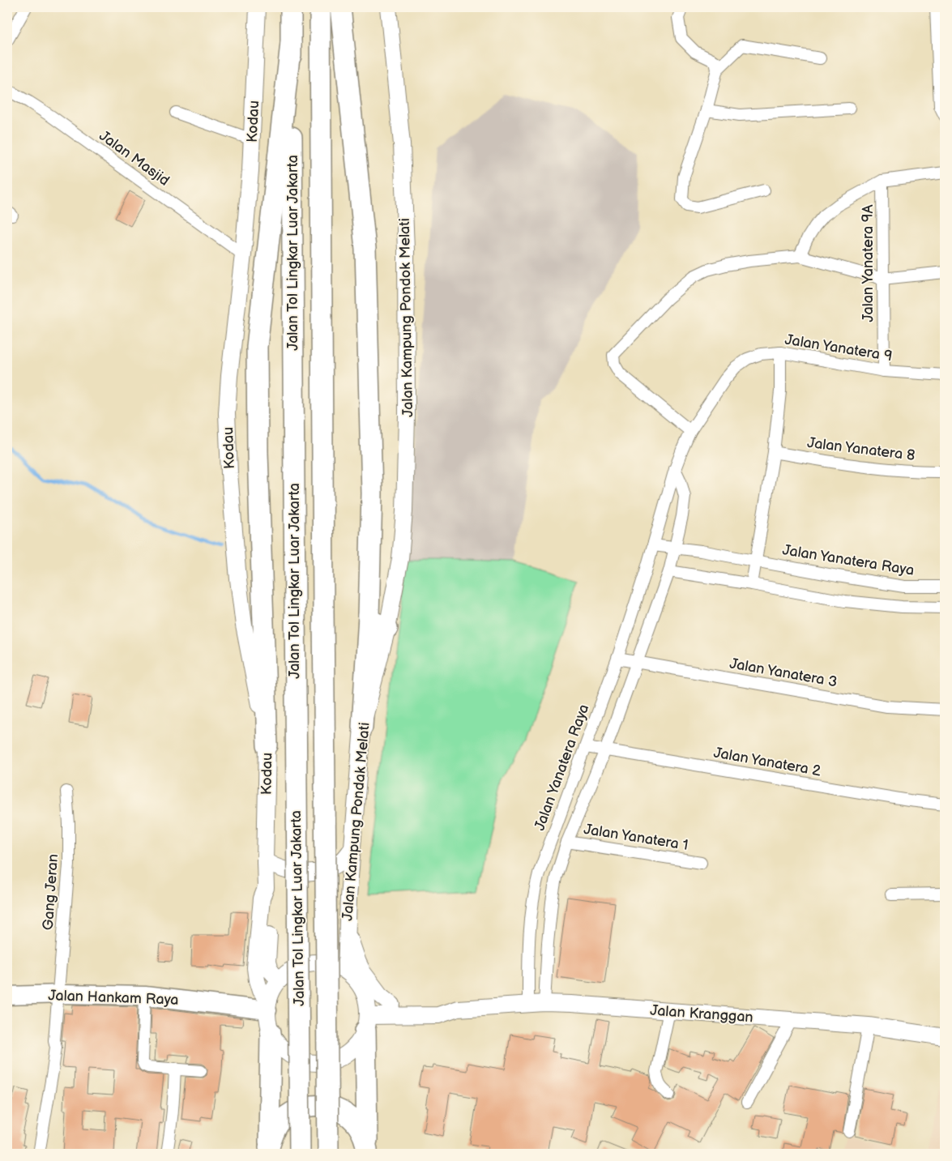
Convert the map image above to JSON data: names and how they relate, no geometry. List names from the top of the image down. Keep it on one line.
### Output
{"streets":{"highway":["Jalan Tol Lingkar Luar Jakarta"],"main road":["Kodau","Jalan Kampung Pondok Melati","Jalan Kampung Pondak Melati","Jalan Hankam Raya","Jalan Kranggan"],"street":["Jalan Masjid","Jalan Yanatera 9A","Jalan Yanatera 9","Jalan Yanatera 8","Jalan Yanatera Raya","Jalan Yanatera 3","Jalan Yanatera 2","Jalan Yanatera 1","Gang Jeran"]},"crossings":[["Kodau","Jalan Masjid"],["Kodau","Jalan Kampung Pondak Melati"],["Kodau","Jalan Hankam Raya"],["Kodau","Jalan Kranggan"],["Jalan Yanatera 9A","Jalan Yanatera 9"],["Jalan Kampung Pondok Melati","Jalan Kampung Pondak Melati"],["Jalan Yanatera 9","Jalan Yanatera Raya"],["Jalan Yanatera Raya","Jalan Yanatera 3"],["Jalan Yanatera Raya","Jalan Yanatera 2"],["Jalan Yanatera Raya","Jalan Kranggan"],["Jalan Kampung Pondak Melati","Jalan Hankam Raya"],["Jalan Kampung Pondak Melati","Jalan Kranggan"],["Gang Jeran","Jalan Hankam Raya"],["Jalan Hankam Raya","Jalan Kranggan"]]}
